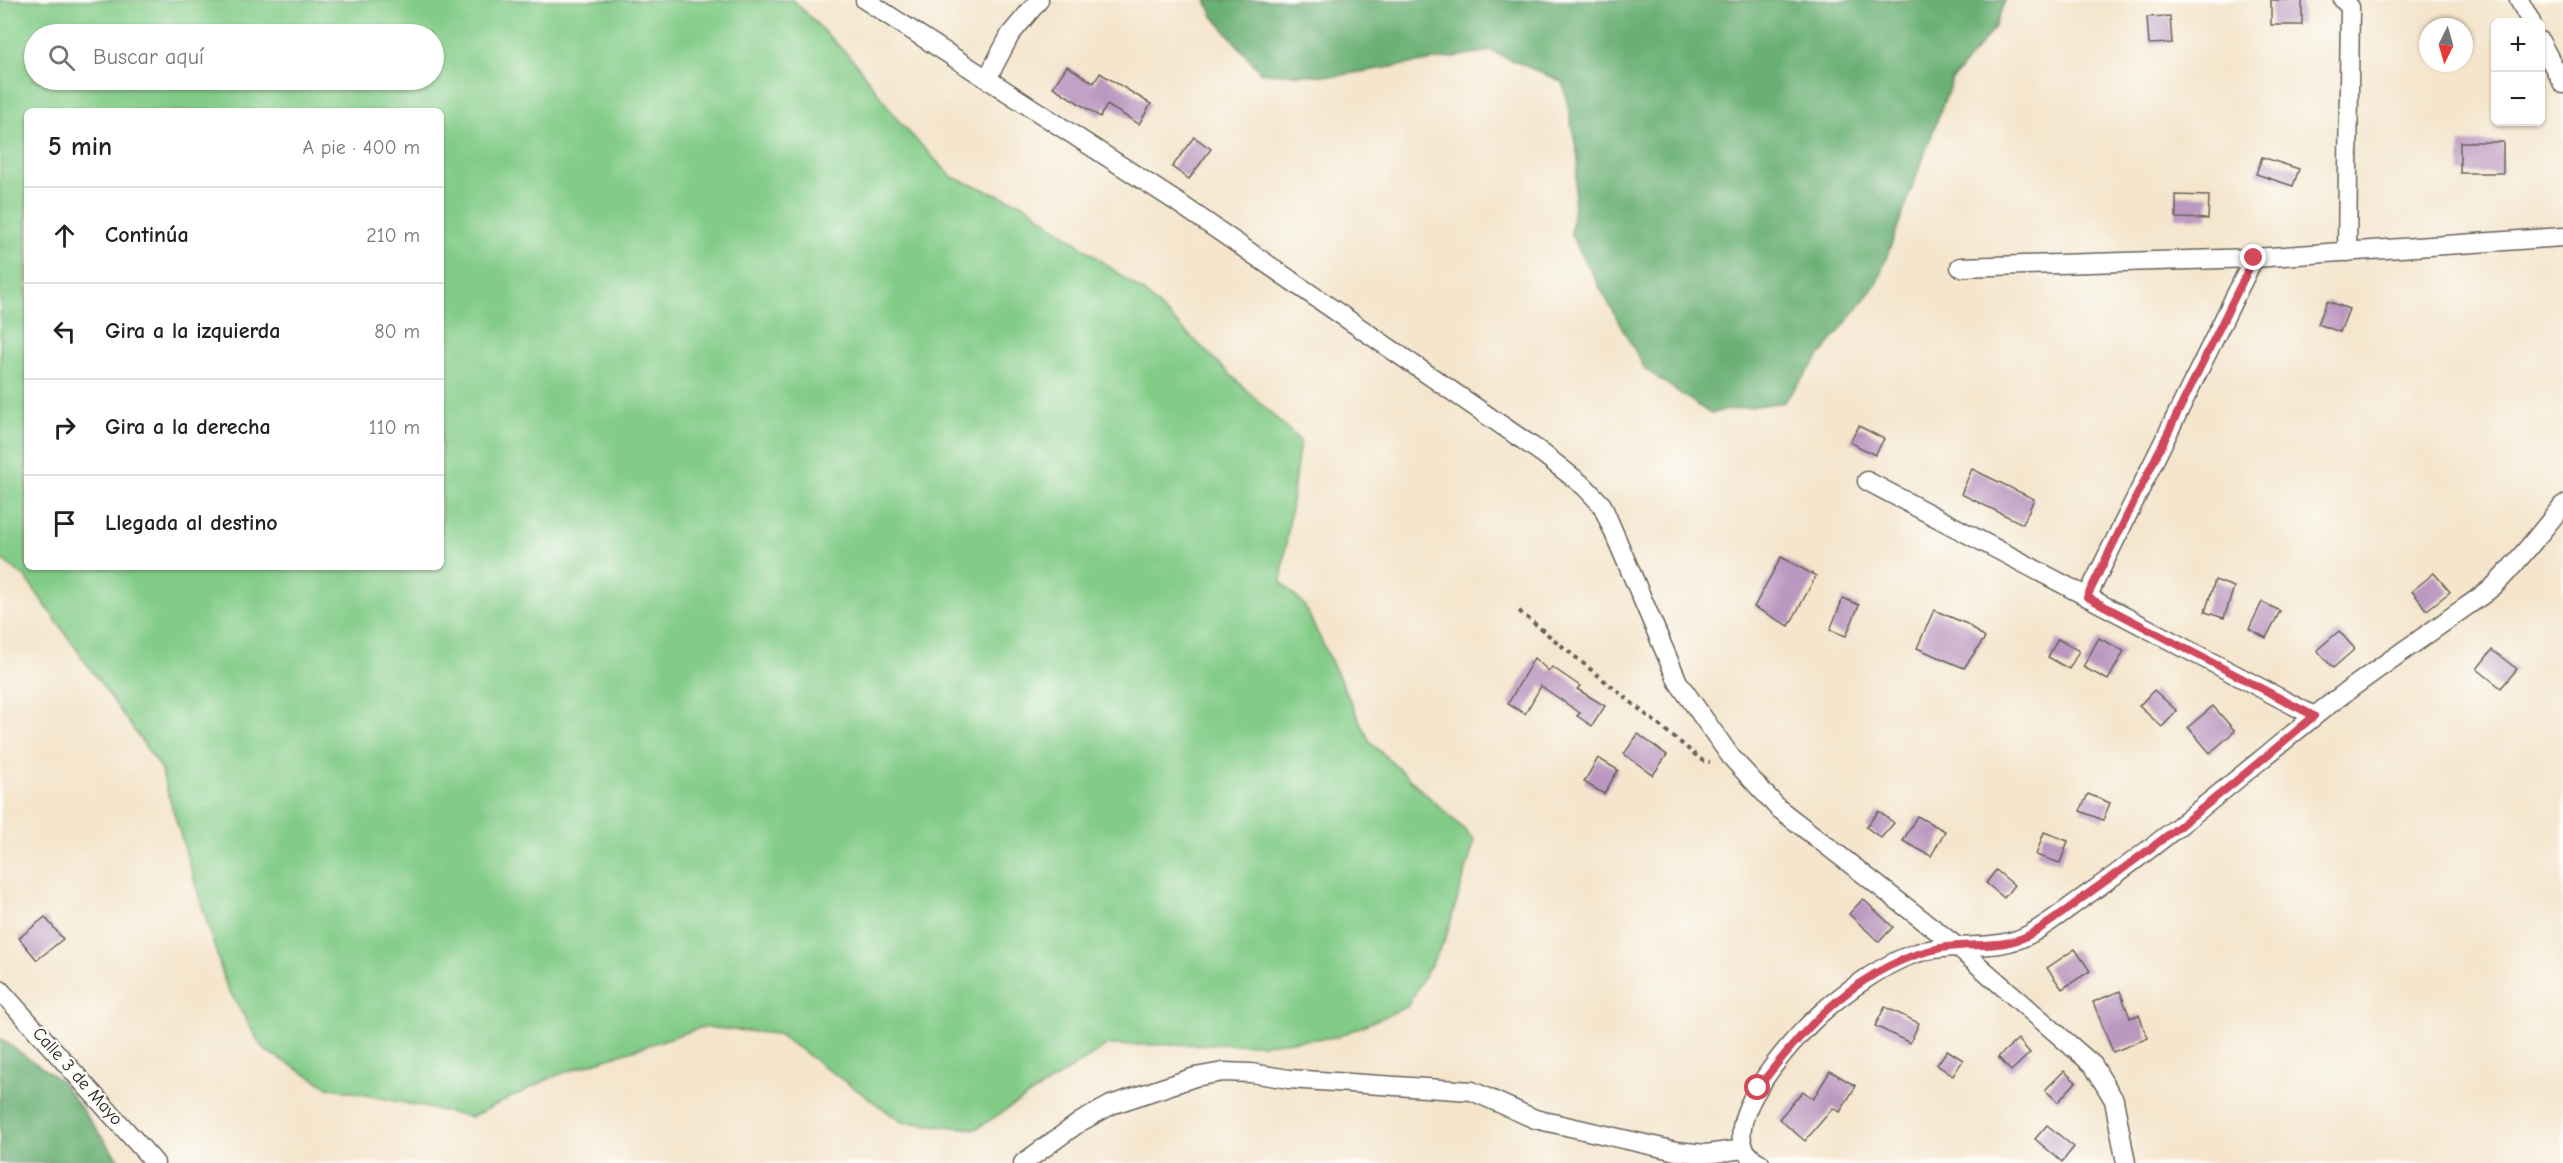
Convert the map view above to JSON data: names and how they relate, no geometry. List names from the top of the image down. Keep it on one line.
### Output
{"streets":{"street":["Calle 3 de Mayo"]},"north":"bottom","page":{"map_buttons":["+","−"],"search":"Buscar aquí","heading":["5 min","A pie · 400 m"],"list":[["Continúa","210 m"],["Gira a la izquierda","80 m"],["Gira a la derecha","110 m"],"Llegada al destino"]}}
